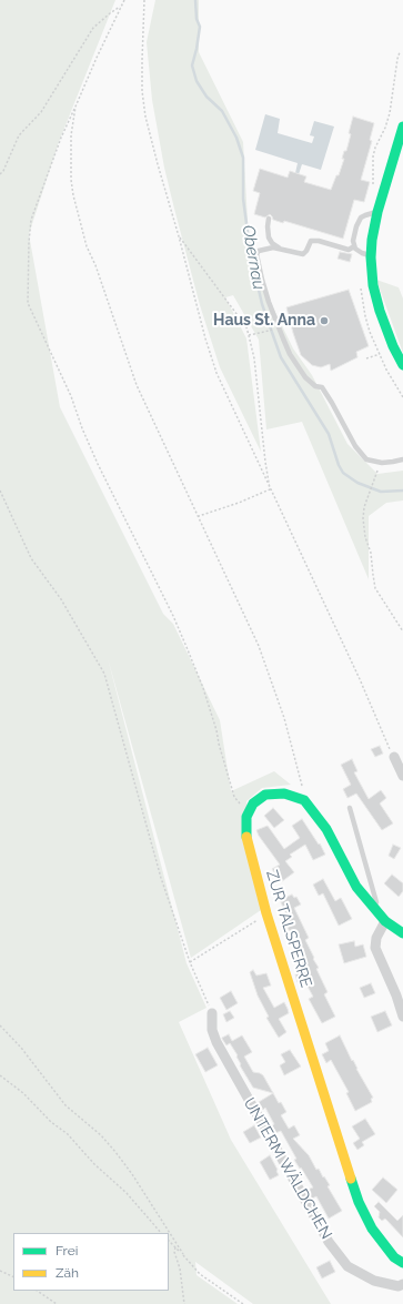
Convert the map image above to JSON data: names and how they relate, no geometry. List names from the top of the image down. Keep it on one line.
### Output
{"streets":{"street":["ZUR TALSPERRE","UNTERM WÄLDCHEN"]},"water":["Obernau"],"places":["Haus St. Anna"],"legend":["Frei","Zäh"]}
